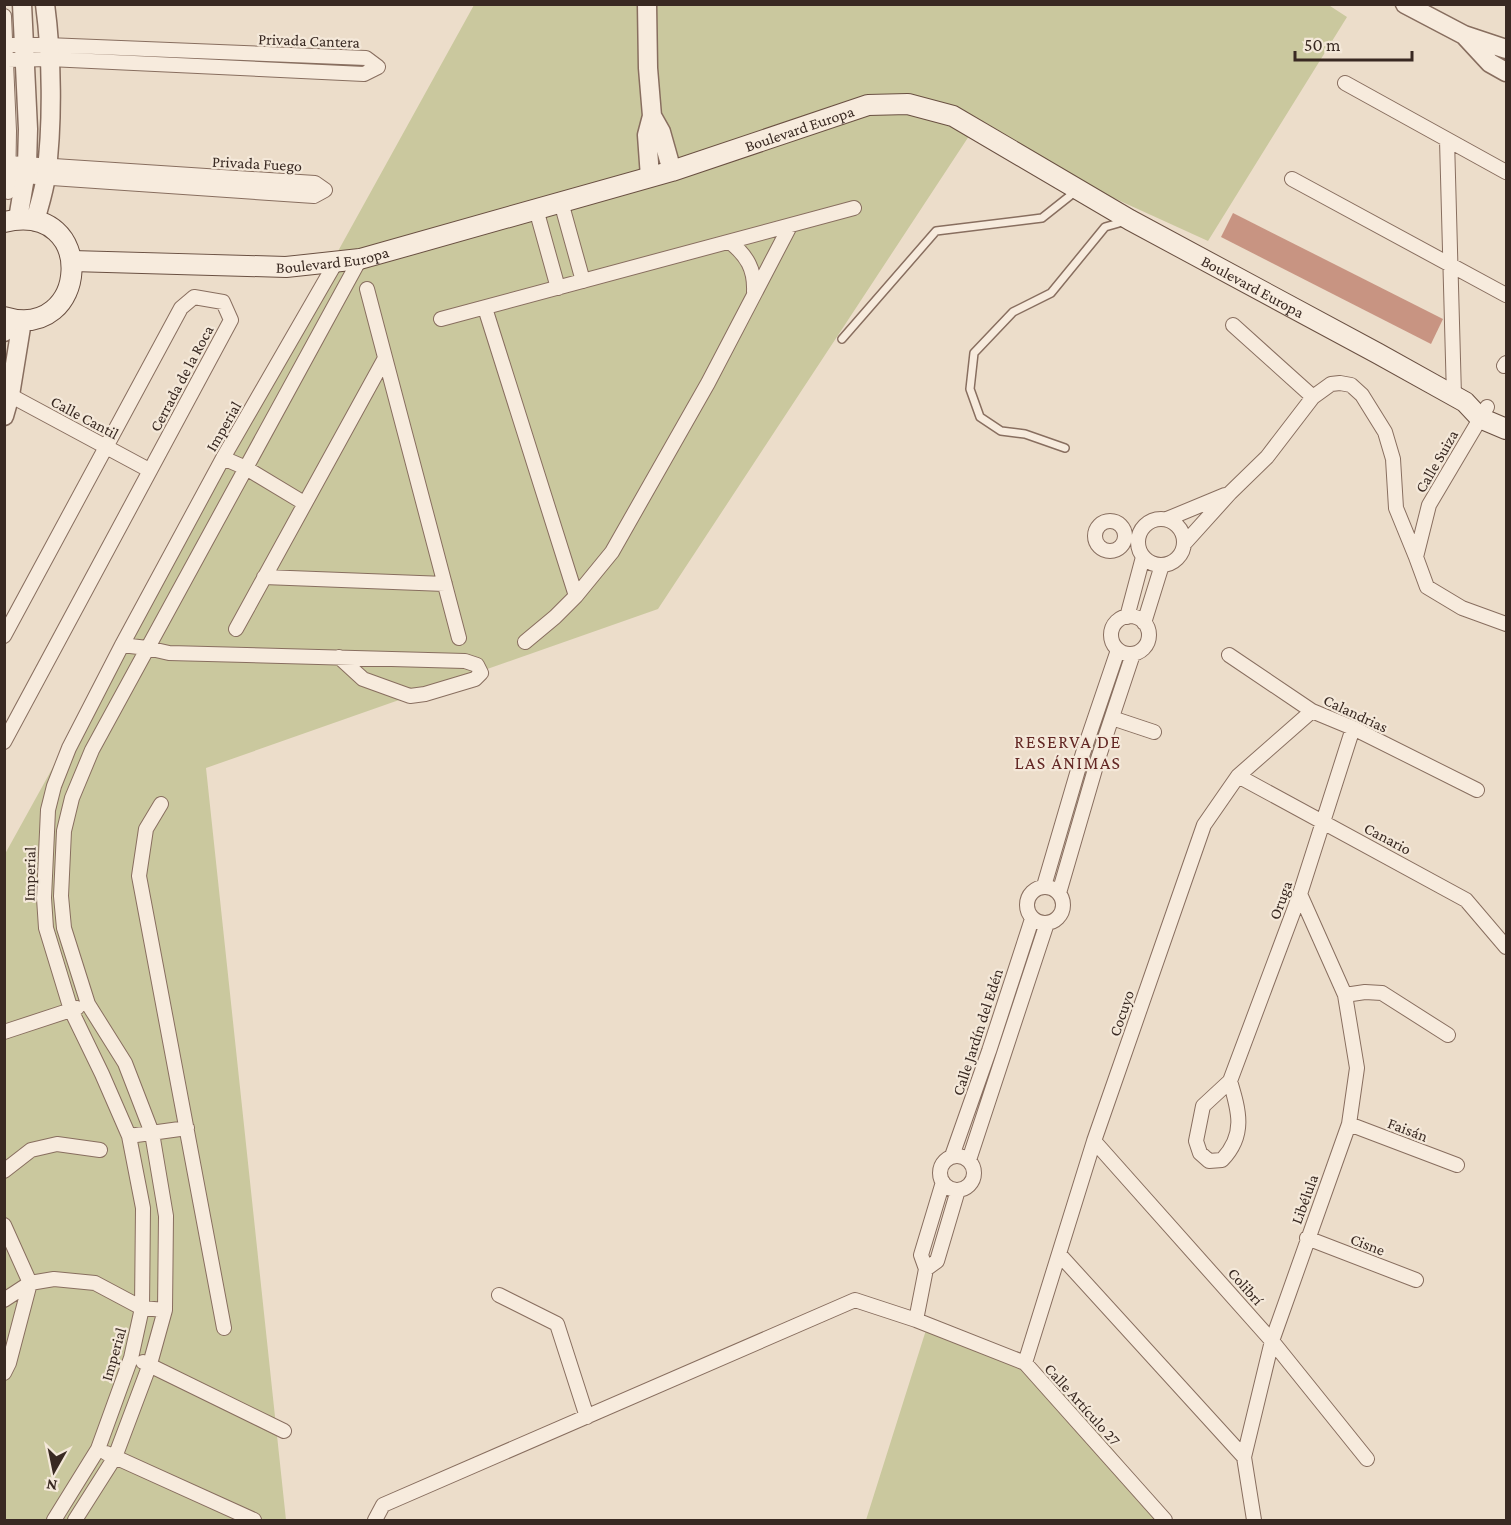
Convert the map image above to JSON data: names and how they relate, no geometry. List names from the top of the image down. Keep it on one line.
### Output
{"streets":{"main road":["Boulevard Europa"],"street":["Privada Cantera","Privada Fuego","Cerrada de la Roca","Calle Cantil","Imperial","Calle Suiza","Calandrias","Canario","Oruga","Cocuyo","Calle Jardín del Edén","Faisán","Libélula","Cisne","Colibrí","Calle Artículo 27"]},"crossings":[["Boulevard Europa","Imperial"],["Boulevard Europa","Calle Suiza"],["Cerrada de la Roca","Calle Cantil"],["Calandrias","Oruga"],["Calandrias","Cocuyo"],["Canario","Oruga"],["Canario","Cocuyo"],["Oruga","Libélula"],["Cocuyo","Colibrí"],["Cocuyo","Calle Artículo 27"],["Faisán","Libélula"],["Libélula","Cisne"],["Libélula","Colibrí"]],"districts":["RESERVA DE LAS ÁNIMAS"],"scale_bar":"50 m","north":"bottom"}
